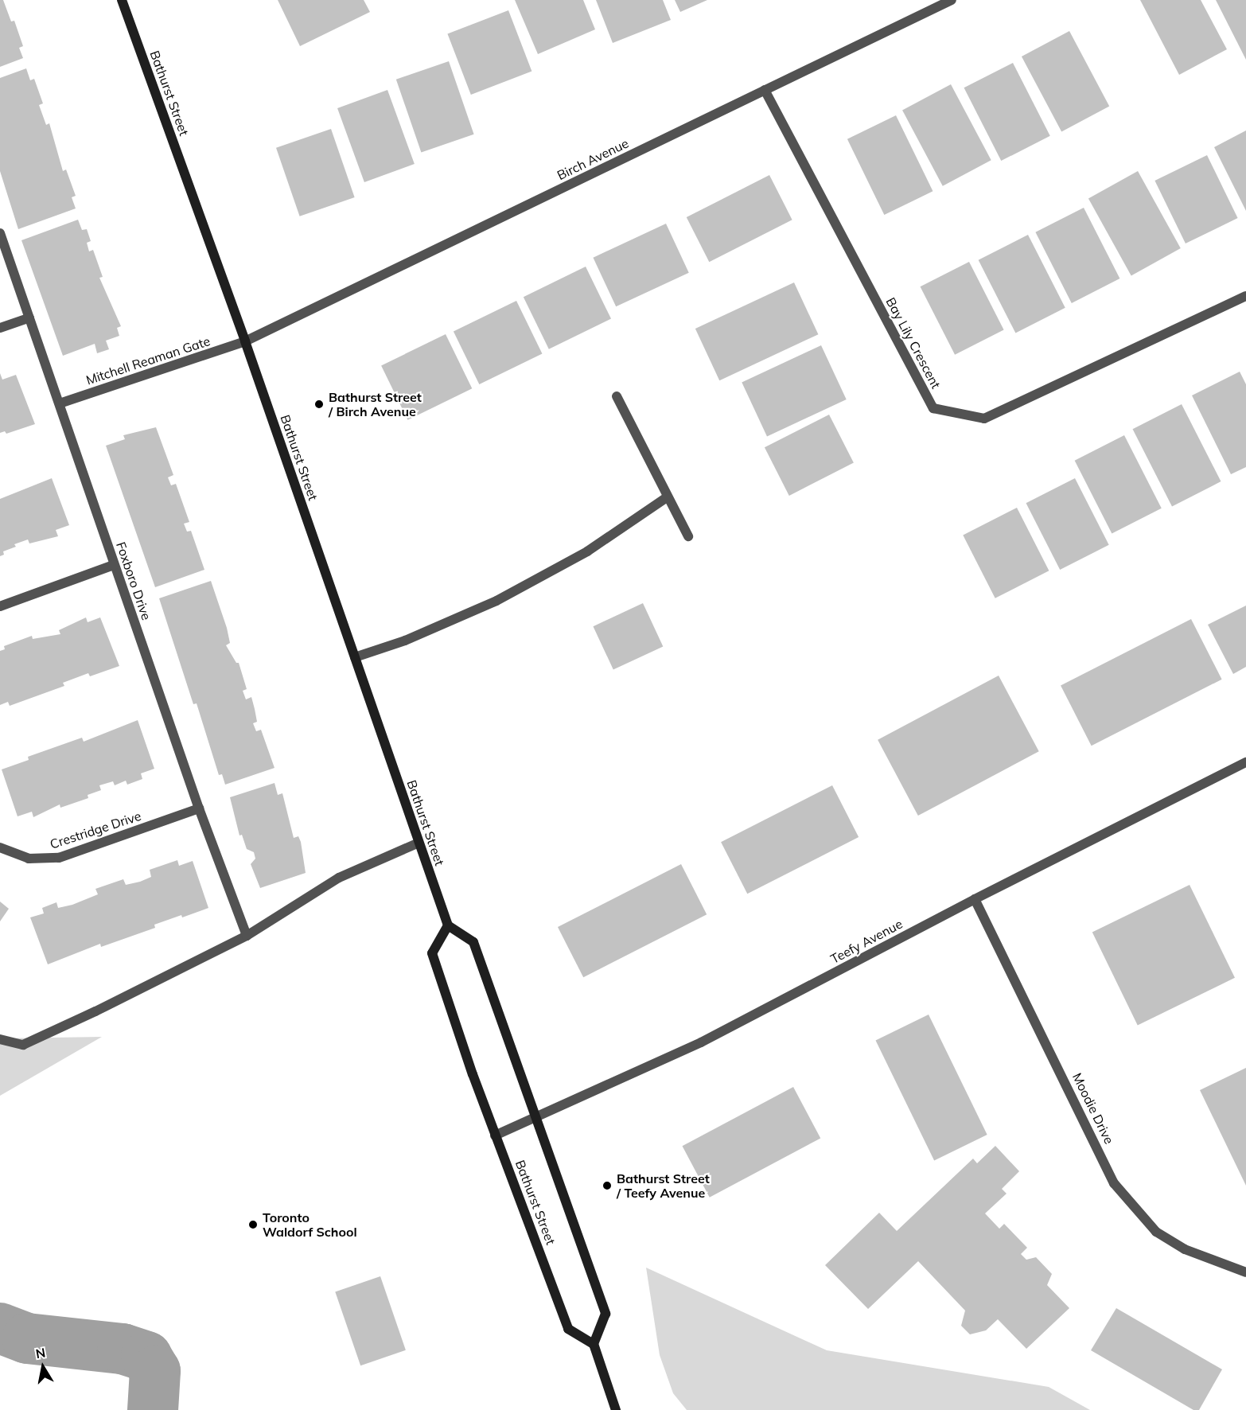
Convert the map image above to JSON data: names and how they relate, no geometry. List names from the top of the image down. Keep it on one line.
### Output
{"streets":{"main road":["Bathurst Street"],"street":["Birch Avenue","Bay Lily Crescent","Mitchell Reaman Gate","Foxboro Drive","Crestridge Drive","Teefy Avenue","Moodie Drive"]},"crossings":[["Bathurst Street","Birch Avenue"],["Bathurst Street","Mitchell Reaman Gate"],["Bathurst Street","Teefy Avenue"],["Birch Avenue","Bay Lily Crescent"],["Birch Avenue","Mitchell Reaman Gate"],["Mitchell Reaman Gate","Foxboro Drive"],["Foxboro Drive","Crestridge Drive"],["Teefy Avenue","Moodie Drive"]],"places":["Bathurst Street / Birch Avenue","Bathurst Street / Teefy Avenue","Toronto Waldorf School"],"north":"top"}
